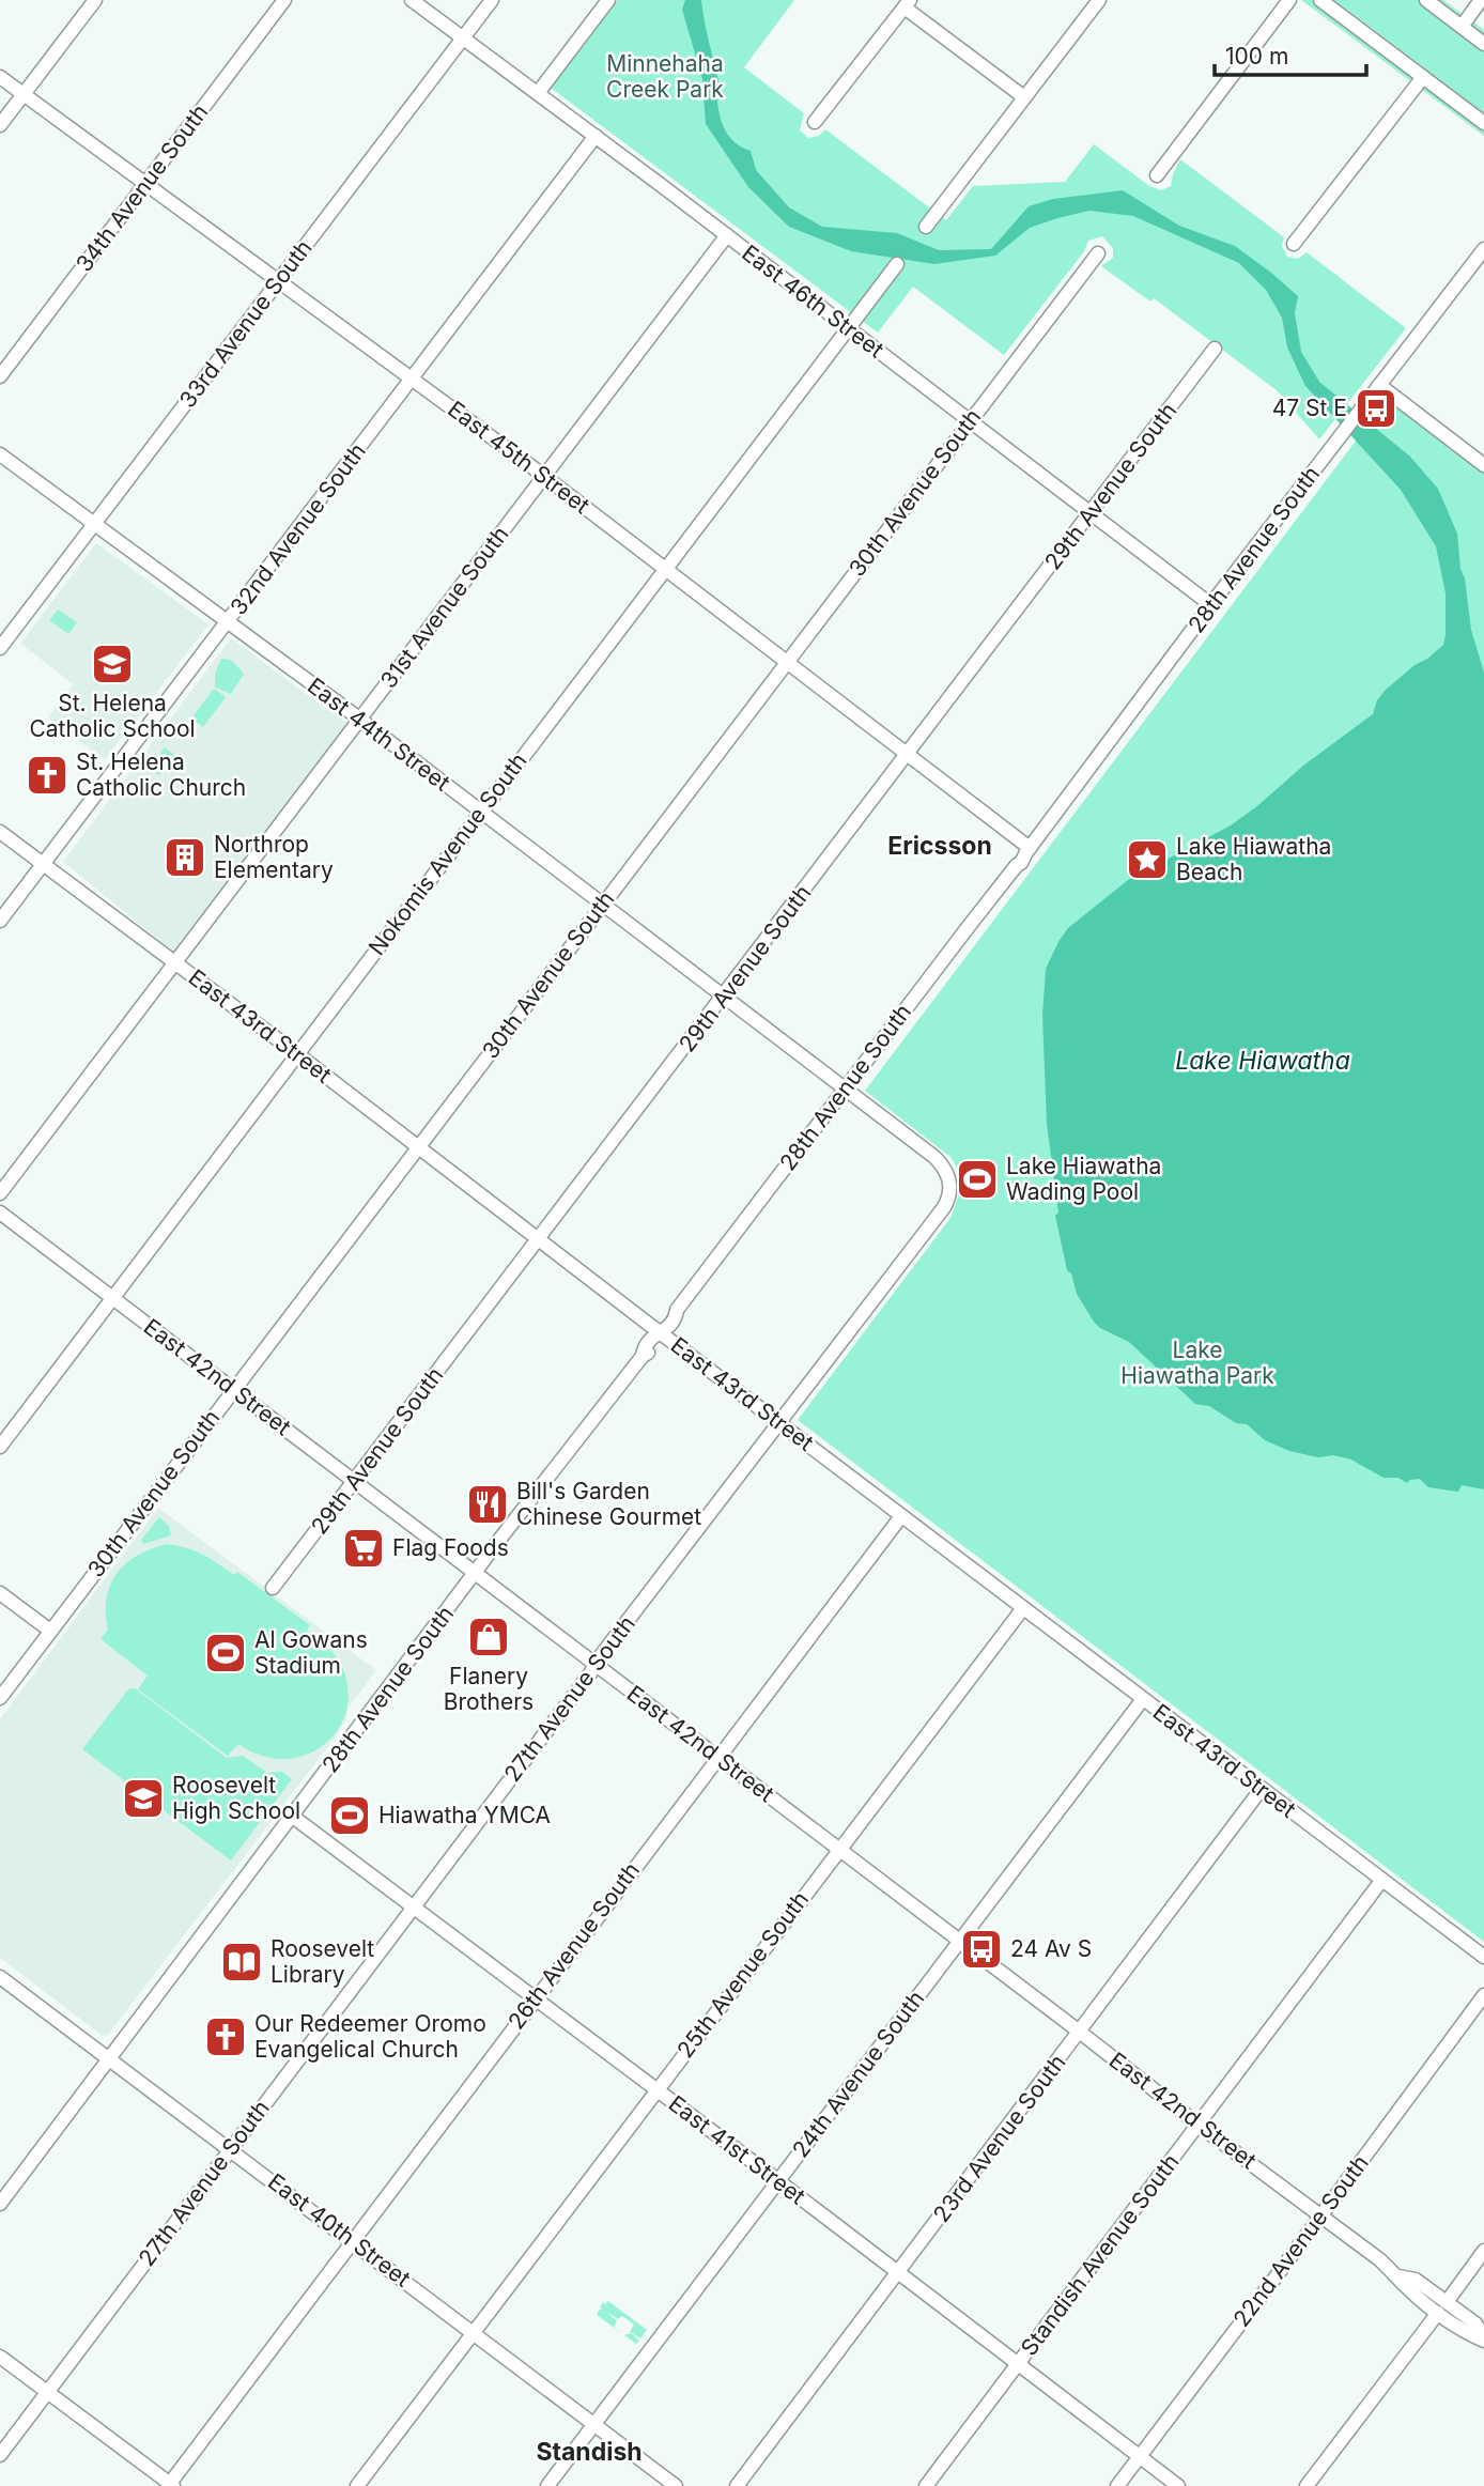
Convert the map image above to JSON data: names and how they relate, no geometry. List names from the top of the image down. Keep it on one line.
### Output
{"streets":{"street":["34th Avenue South","East 46th Street","33rd Avenue South","East 45th Street","29th Avenue South","30th Avenue South","32nd Avenue South","28th Avenue South","31st Avenue South","East 44th Street","Nokomis Avenue South","East 43rd Street","East 42nd Street","27th Avenue South","26th Avenue South","25th Avenue South","24th Avenue South","23rd Avenue South","East 41st Street","East 40th Street","22nd Avenue South","Standish Avenue South"]},"crossings":[["34th Avenue South","East 45th Street"],["East 46th Street","33rd Avenue South"],["East 46th Street","29th Avenue South"],["East 46th Street","30th Avenue South"],["East 46th Street","32nd Avenue South"],["East 46th Street","28th Avenue South"],["East 46th Street","31st Avenue South"],["East 46th Street","Nokomis Avenue South"],["33rd Avenue South","East 45th Street"],["33rd Avenue South","East 44th Street"],["East 45th Street","29th Avenue South"],["East 45th Street","30th Avenue South"],["East 45th Street","32nd Avenue South"],["East 45th Street","28th Avenue South"],["East 45th Street","31st Avenue South"],["East 45th Street","Nokomis Avenue South"],["29th Avenue South","East 44th Street"],["29th Avenue South","East 43rd Street"],["29th Avenue South","East 42nd Street"],["30th Avenue South","East 44th Street"],["30th Avenue South","East 43rd Street"],["30th Avenue South","East 42nd Street"],["32nd Avenue South","East 44th Street"],["32nd Avenue South","East 43rd Street"],["28th Avenue South","East 44th Street"],["28th Avenue South","East 43rd Street"],["28th Avenue South","East 42nd Street"],["28th Avenue South","East 41st Street"],["28th Avenue South","East 40th Street"],["31st Avenue South","East 44th Street"],["31st Avenue South","East 43rd Street"],["East 44th Street","Nokomis Avenue South"],["East 44th Street","27th Avenue South"],["Nokomis Avenue South","East 43rd Street"],["Nokomis Avenue South","East 42nd Street"],["East 43rd Street","27th Avenue South"],["East 43rd Street","26th Avenue South"],["East 43rd Street","25th Avenue South"],["East 43rd Street","24th Avenue South"],["East 43rd Street","23rd Avenue South"],["East 43rd Street","Standish Avenue South"],["East 42nd Street","27th Avenue South"],["East 42nd Street","26th Avenue South"],["East 42nd Street","25th Avenue South"],["East 42nd Street","24th Avenue South"],["East 42nd Street","23rd Avenue South"],["East 42nd Street","22nd Avenue South"],["East 42nd Street","Standish Avenue South"],["27th Avenue South","East 41st Street"],["27th Avenue South","East 40th Street"],["26th Avenue South","East 41st Street"],["26th Avenue South","East 40th Street"],["25th Avenue South","East 41st Street"],["25th Avenue South","East 40th Street"],["24th Avenue South","East 41st Street"],["24th Avenue South","East 40th Street"],["23rd Avenue South","East 41st Street"],["East 41st Street","22nd Avenue South"],["East 41st Street","Standish Avenue South"]],"districts":["Ericsson","Standish"],"water":["Lake Hiawatha"],"parks":["Minnehaha Creek Park","Lake Hiawatha Park"],"places":{"bus stop":["47 St E","24 Av S"],"school or university":["St. Helena Catholic School","Roosevelt High School"],"church":["St. Helena Catholic Church","Our Redeemer Oromo Evangelical Church"],"building":["Northrop Elementary"],"place":["Lake Hiawatha Beach"],"sports":["Lake Hiawatha Wading Pool","Al Gowans Stadium","Hiawatha YMCA"],"restaurant":["Bill's Garden Chinese Gourmet"],"supermarket":["Flag Foods"],"shop":["Flanery Brothers"],"library":["Roosevelt Library"]},"scale_bar":"100 m"}
